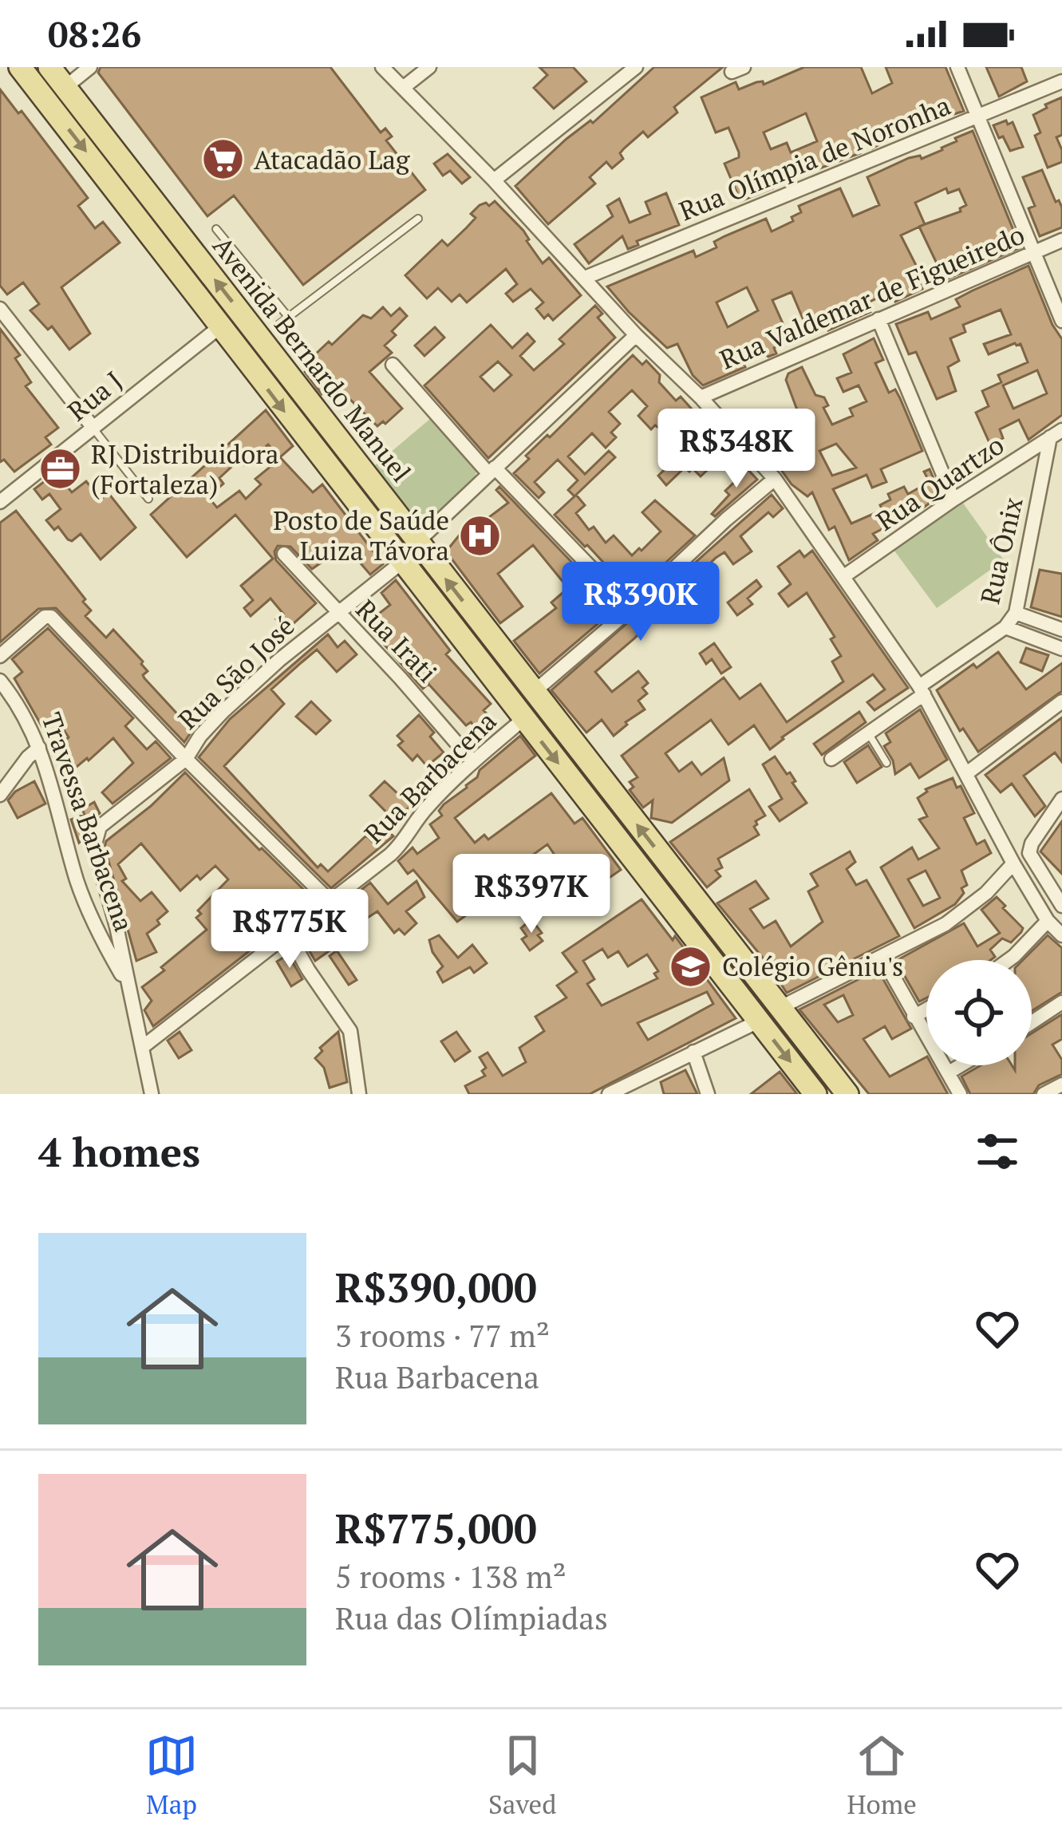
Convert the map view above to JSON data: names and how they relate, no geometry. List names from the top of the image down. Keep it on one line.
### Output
{"streets":{"main road":["Avenida Bernardo Manuel"],"street":["Rua Olímpia de Noronha","Rua Valdemar de Figueiredo","Rua J","Rua Quartzo","Rua Ônix","Rua Irati","Rua São José","Rua Barbacena","Travessa Barbacena"]},"crossings":[["Avenida Bernardo Manuel","Rua J"],["Avenida Bernardo Manuel","Rua São José"],["Avenida Bernardo Manuel","Rua Barbacena"],["Rua Quartzo","Rua Ônix"],["Rua Irati","Rua São José"],["Rua Irati","Rua Barbacena"],["Rua São José","Travessa Barbacena"]],"places":{"supermarket":["Atacadão Lag"],"office":["RJ Distribuidora (Fortaleza)"],"hospital":["Posto de Saúde Luiza Távora"],"school or university":["Colégio Gêniu's"]},"page":{"status":"08:26","price":["R$348K","R$390K","R$397K","R$775K"],"heading":"4 homes","list":[{"name":"R$390,000","note":"3 rooms · 77 m² · Rua Barbacena"},{"name":"R$775,000","note":"5 rooms · 138 m² · Rua das Olímpiadas"}],"tabs":["Map","Saved","Home"]}}
